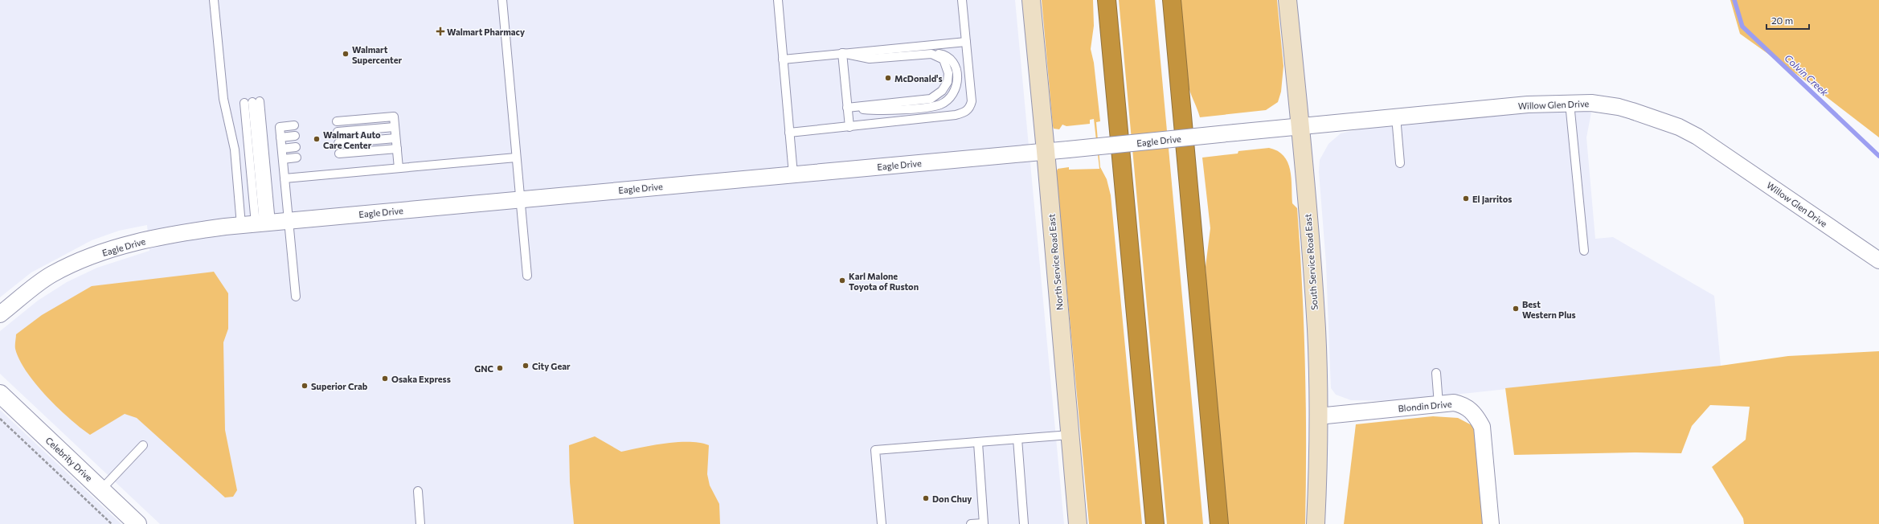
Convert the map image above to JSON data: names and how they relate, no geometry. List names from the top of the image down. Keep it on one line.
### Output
{"streets":{"main road":["North Service Road East","South Service Road East"],"street":["Willow Glen Drive","Eagle Drive","Blondin Drive","Celebrity Drive"]},"crossings":[["Willow Glen Drive","Eagle Drive"],["Willow Glen Drive","South Service Road East"],["Eagle Drive","North Service Road East"],["Eagle Drive","South Service Road East"],["South Service Road East","Blondin Drive"]],"water":["Colvin Creek"],"places":{"health":["Walmart Pharmacy"],"other":["Walmart Supercenter","McDonald's","Walmart Auto Care Center","El Jarritos","Karl Malone Toyota of Ruston","Best Western Plus","City Gear","GNC","Osaka Express","Superior Crab","Don Chuy"]},"scale_bar":"20 m"}
